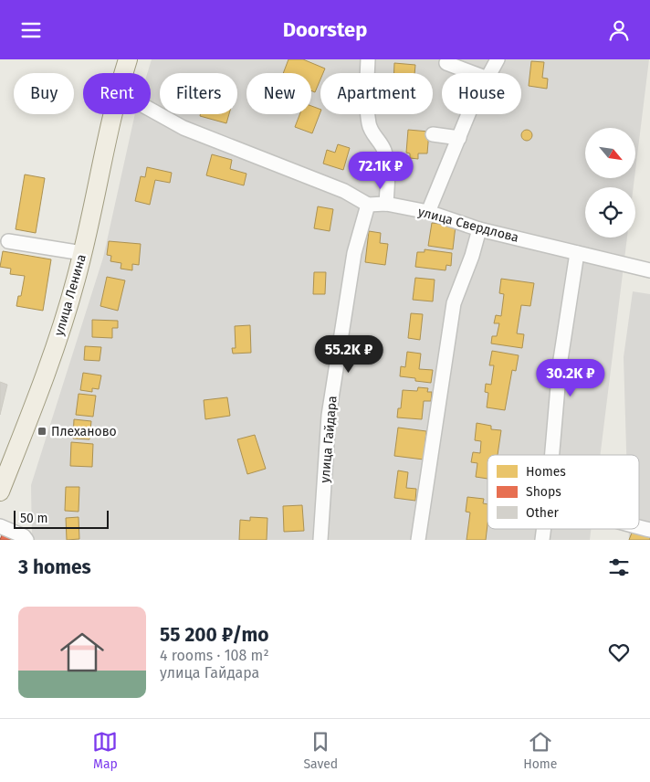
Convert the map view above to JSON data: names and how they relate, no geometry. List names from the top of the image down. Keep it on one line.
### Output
{"streets":{"main road":["улица Ленина"],"street":["улица Свердлова","улица Гайдара"]},"crossings":[["улица Свердлова","улица Гайдара"]],"places":{"transit":["Плеханово"]},"legend":["Homes","Shops","Other"],"scale_bar":"50 m","north":"bottom right","page":{"header":"Doorstep","chip":["Buy","Rent","Filters","New","Apartment","House"],"price":["72.1K ₽","55.2K ₽","30.2K ₽"],"scale":"50 m","heading":"3 homes","list":[{"name":"55 200 ₽/mo","note":"4 rooms · 108 m² · улица Гайдара"}],"tabs":["Map","Saved","Home"]}}
